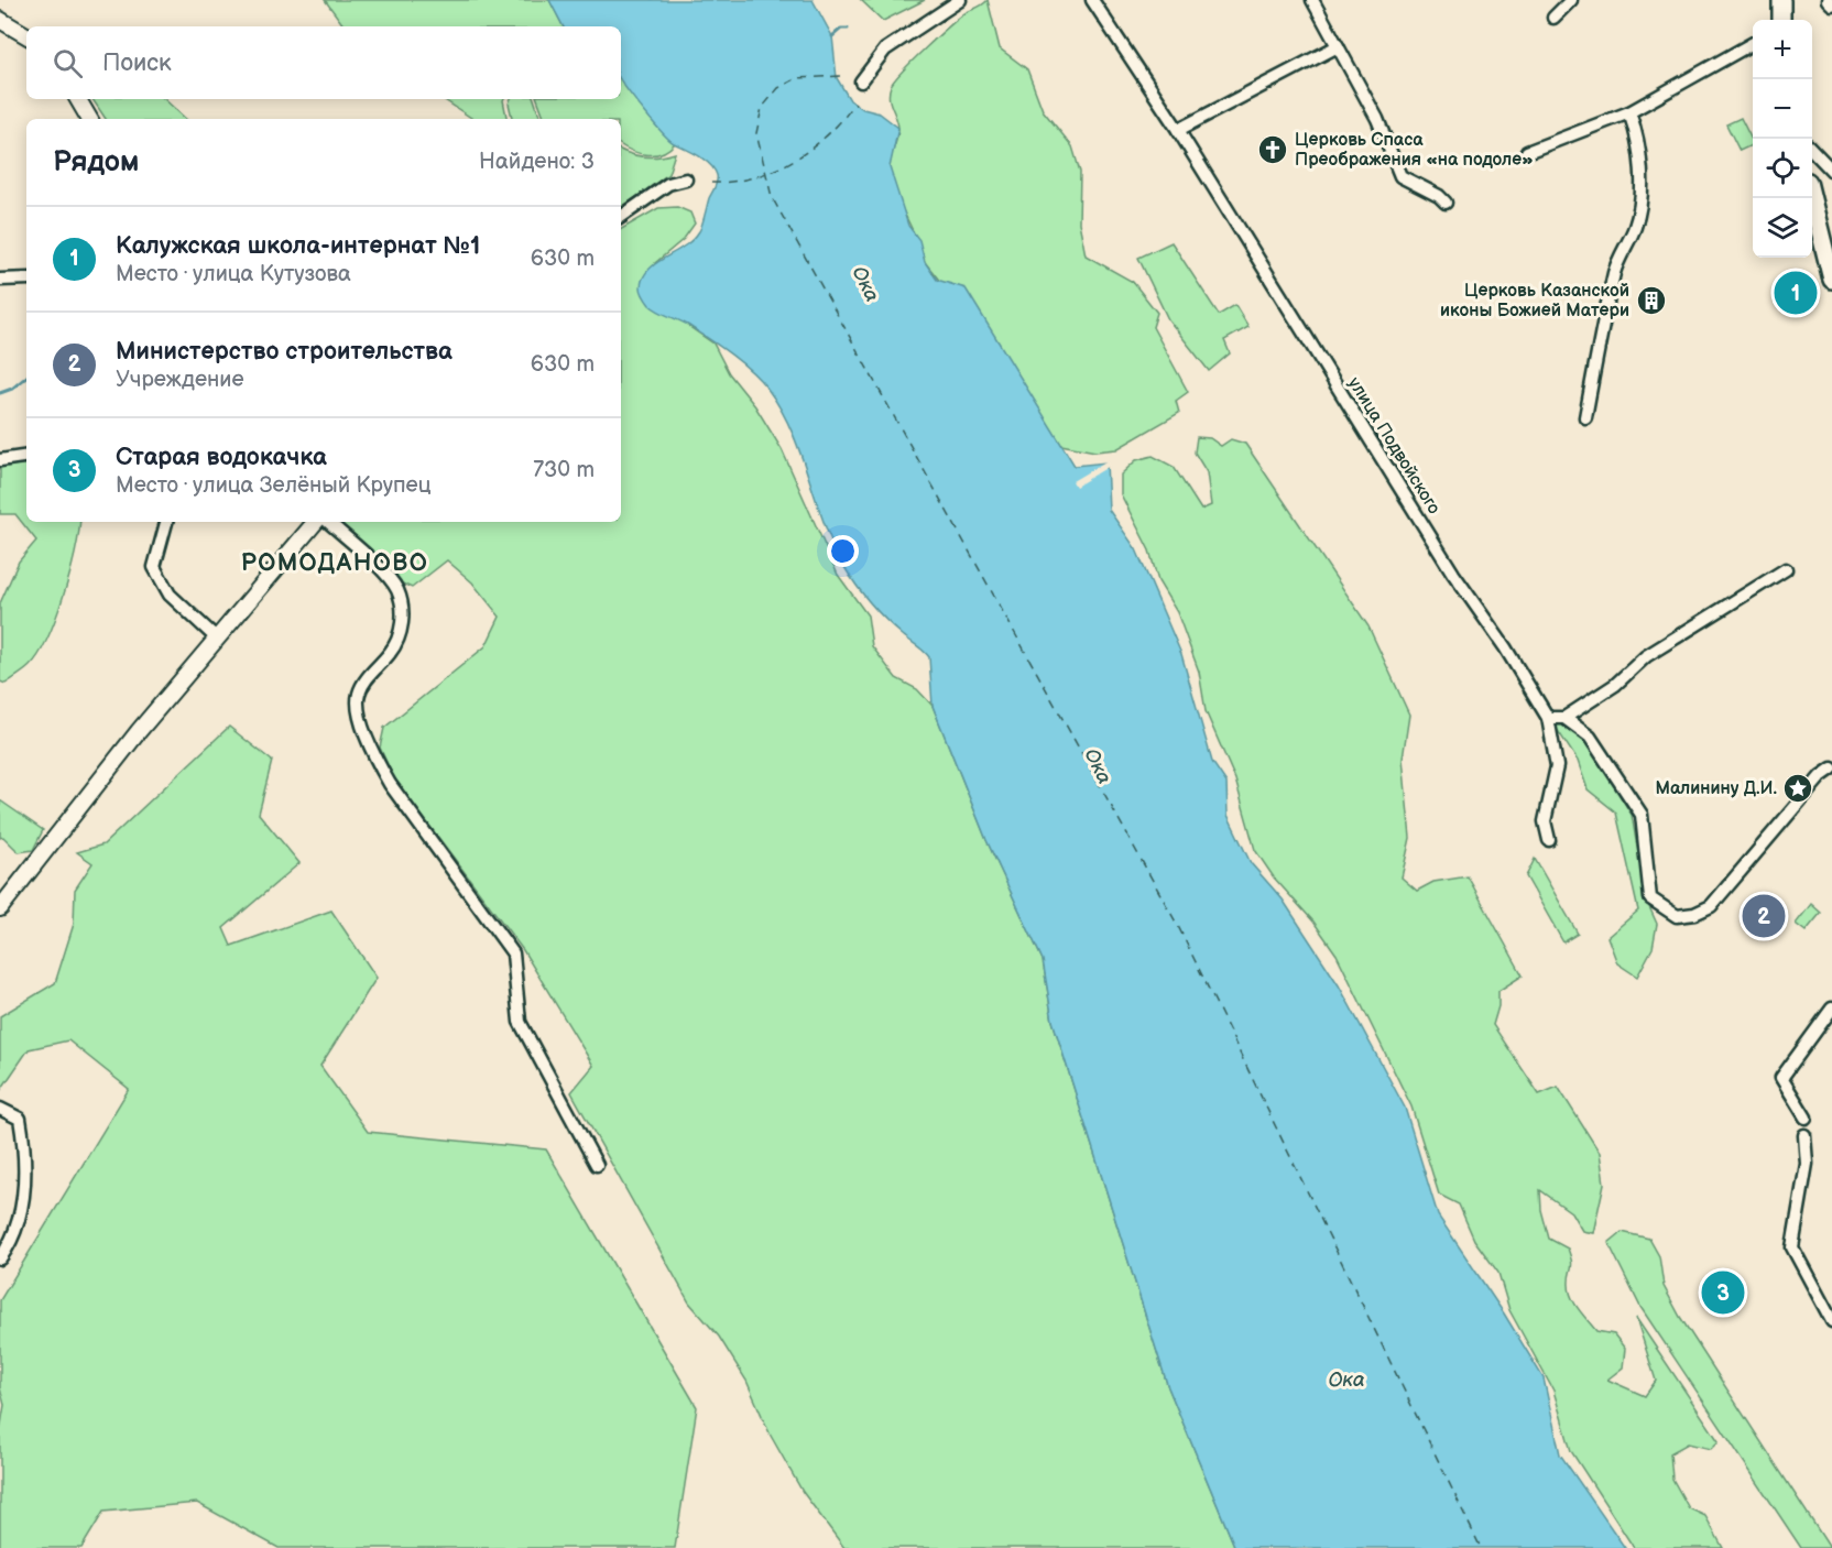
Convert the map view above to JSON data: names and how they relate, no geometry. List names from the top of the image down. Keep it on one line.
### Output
{"streets":{"street":["улица Подвойского"]},"districts":["РОМОДАНОВО"],"water":["Ока"],"places":{"church":["Церковь Спаса Преображения «на подоле»"],"building":["Церковь Казанской иконы Божией Матери"],"place":["Малинину Д.И."]},"page":{"map_buttons":["+","−"],"search":"Поиск","heading":["Рядом","Найдено: 3"],"list":[{"mark":"1","name":"Калужская школа-интернат №1","note":"Место · улица Кутузова","value":"630 m"},{"mark":"2","name":"Министерство строительства","note":"Учреждение","value":"630 m"},{"mark":"3","name":"Старая водокачка","note":"Место · улица Зелёный Крупец","value":"730 m"}],"pins":["1","2","3"]}}
